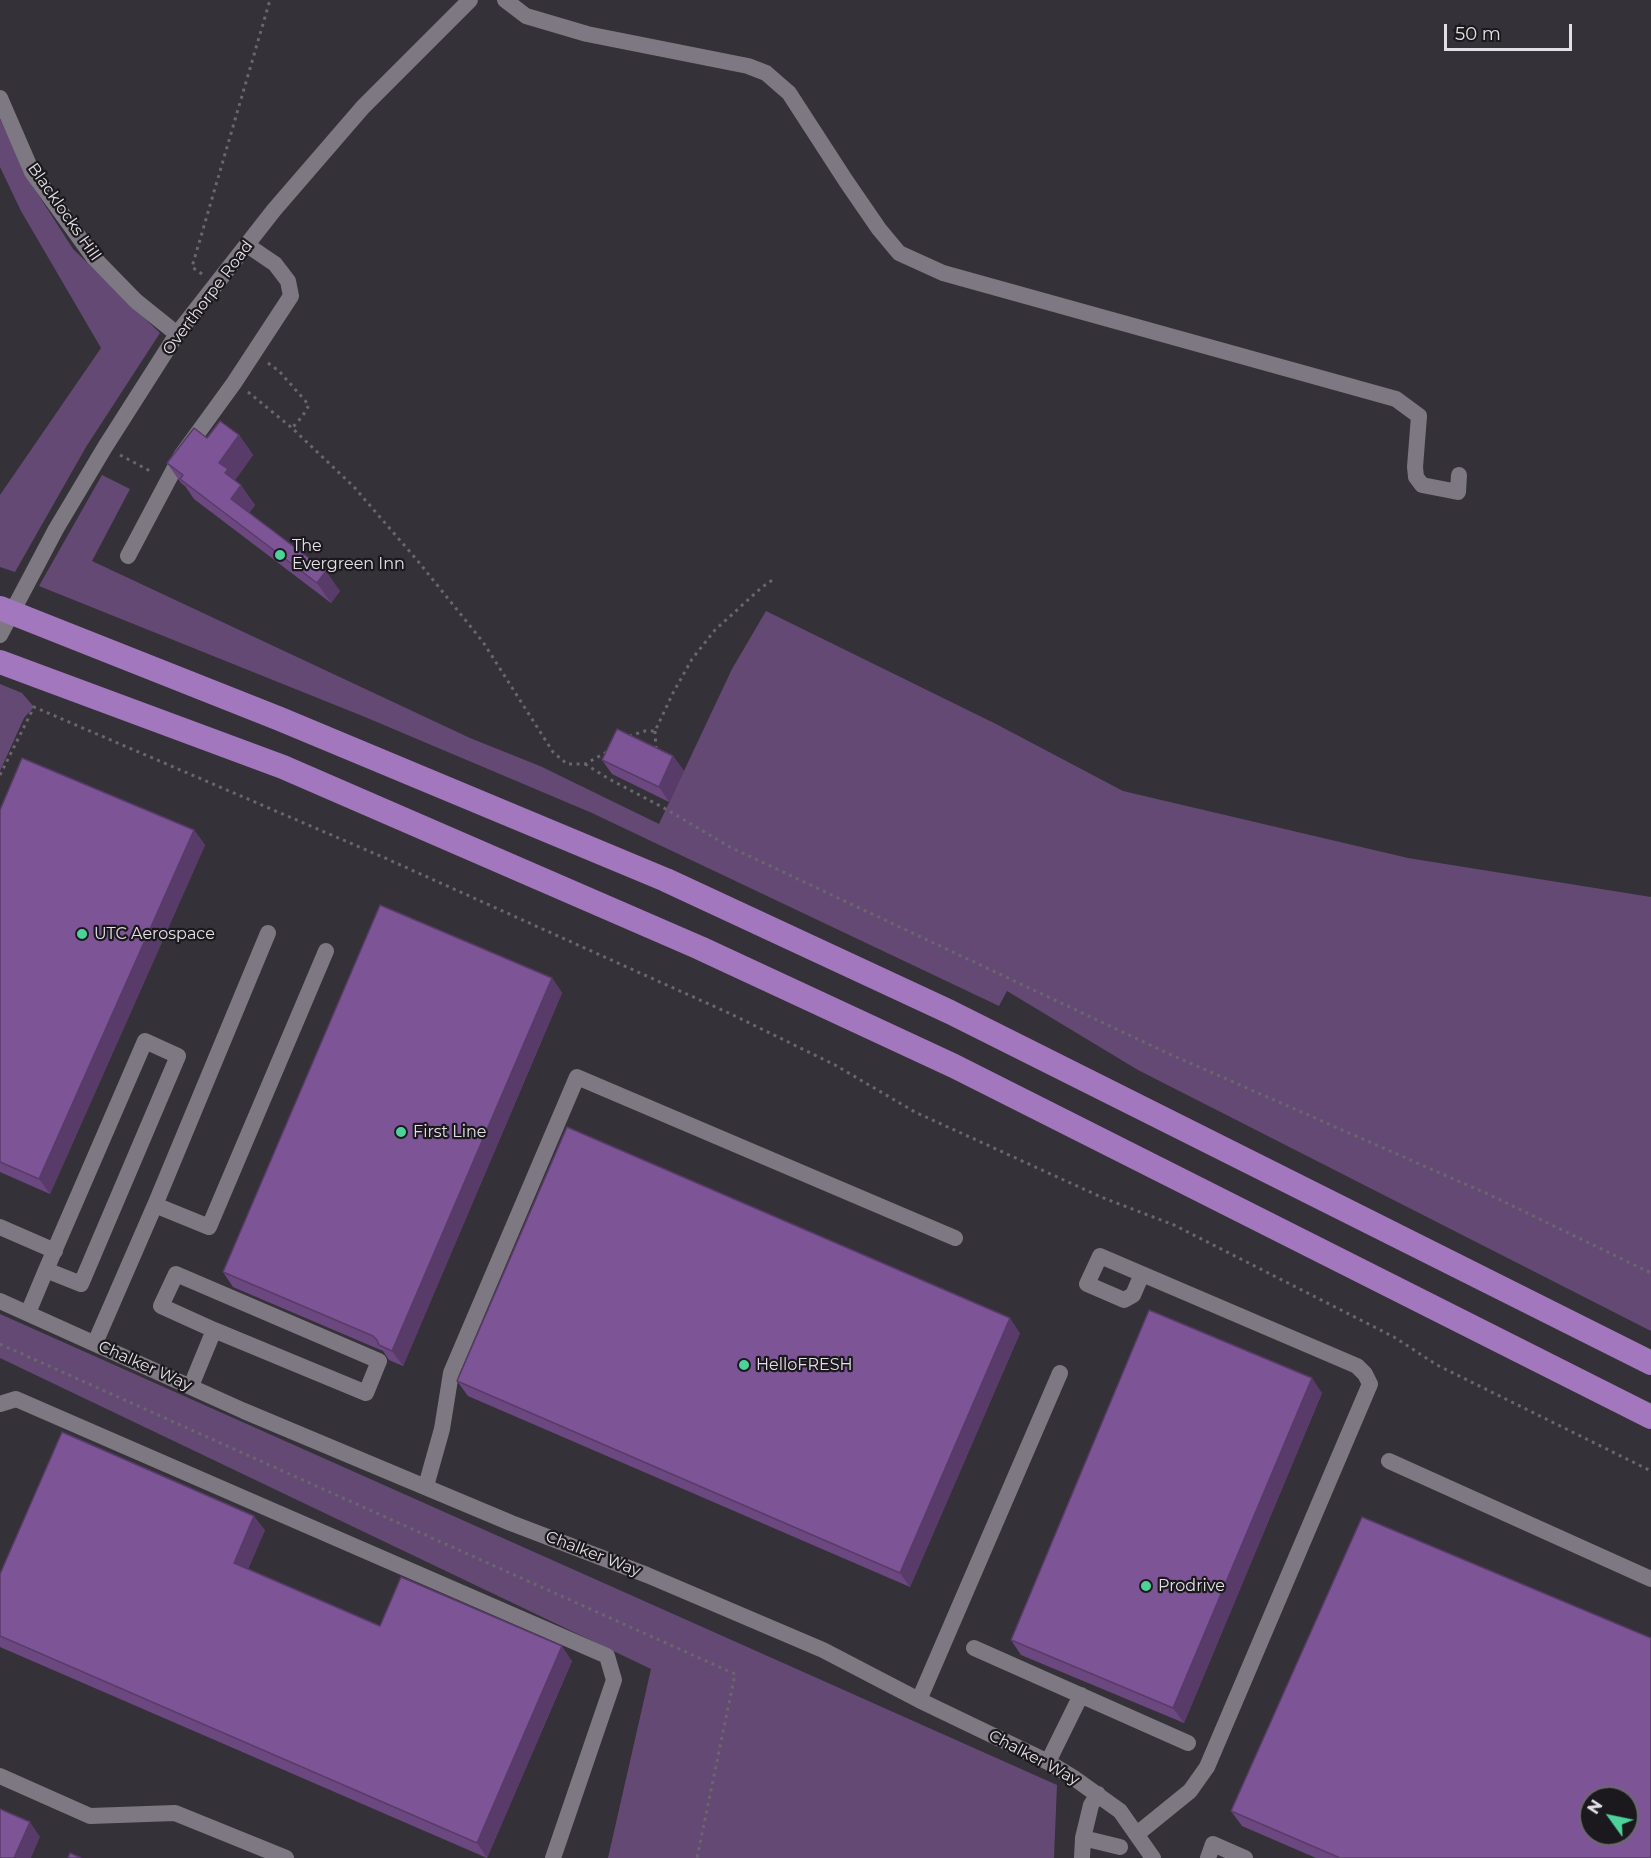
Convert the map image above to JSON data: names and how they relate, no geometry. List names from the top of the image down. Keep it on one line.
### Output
{"streets":{"street":["Blacklocks Hill","Overthorpe Road","Chalker Way"]},"crossings":[["Blacklocks Hill","Overthorpe Road"]],"places":["The Evergreen Inn","UTC Aerospace","First Line","HelloFRESH","Prodrive"],"scale_bar":"50 m","north":"top left"}
